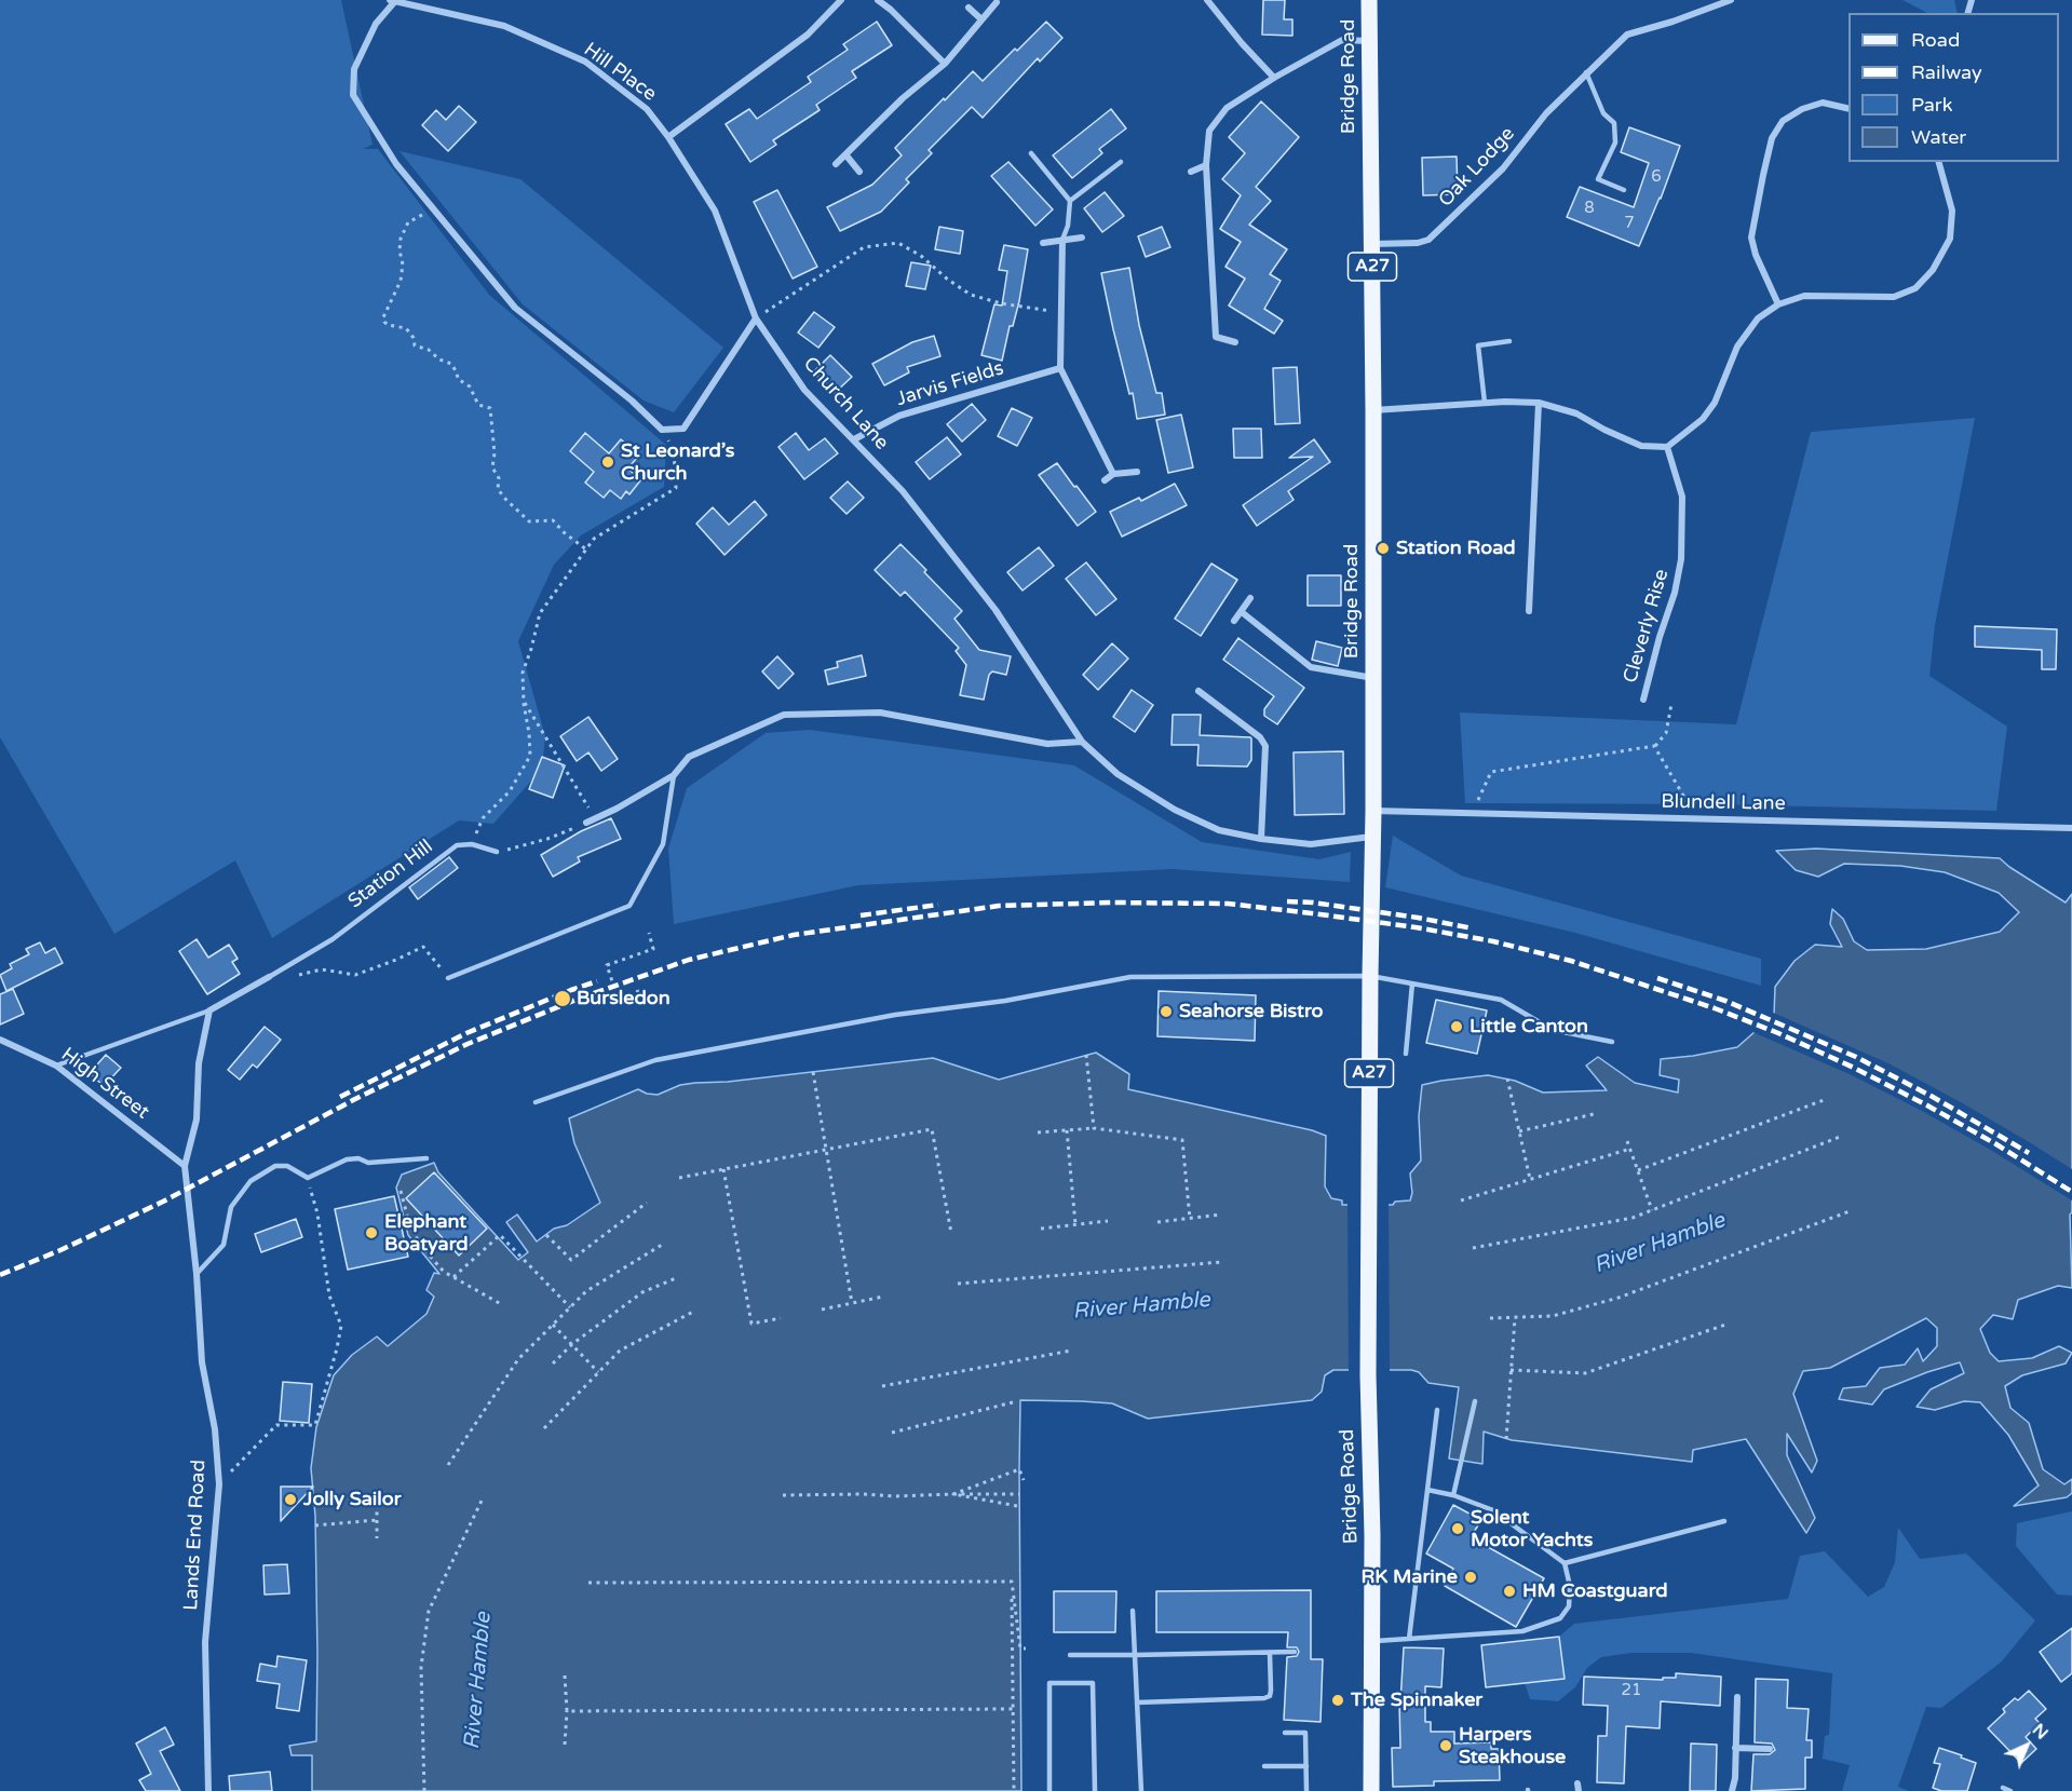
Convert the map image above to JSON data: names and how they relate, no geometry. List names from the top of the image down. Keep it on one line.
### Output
{"streets":{"main road":["Bridge Road","A27"],"street":["Hill Place","Oak Lodge","Jarvis Fields","Church Lane","Cleverly Rise","Blundell Lane","Station Hill","High Street","Lands End Road"]},"crossings":[["Hill Place","Church Lane"],["Bridge Road","Oak Lodge"],["Bridge Road","Church Lane"],["Bridge Road","Blundell Lane"],["Jarvis Fields","Church Lane"],["Station Hill","High Street"],["High Street","Lands End Road"]],"water":["River Hamble"],"places":["St Leonard’s Church","Station Road","Bursledon","Seahorse Bistro","Little Canton","Elephant Boatyard","Jolly Sailor","Solent Motor Yachts","RK Marine","HM Coastguard","The Spinnaker","Harpers Steakhouse"],"house_numbers":["6","8","7","21"],"legend":["Road","Railway","Park","Water"],"north":"top right"}
